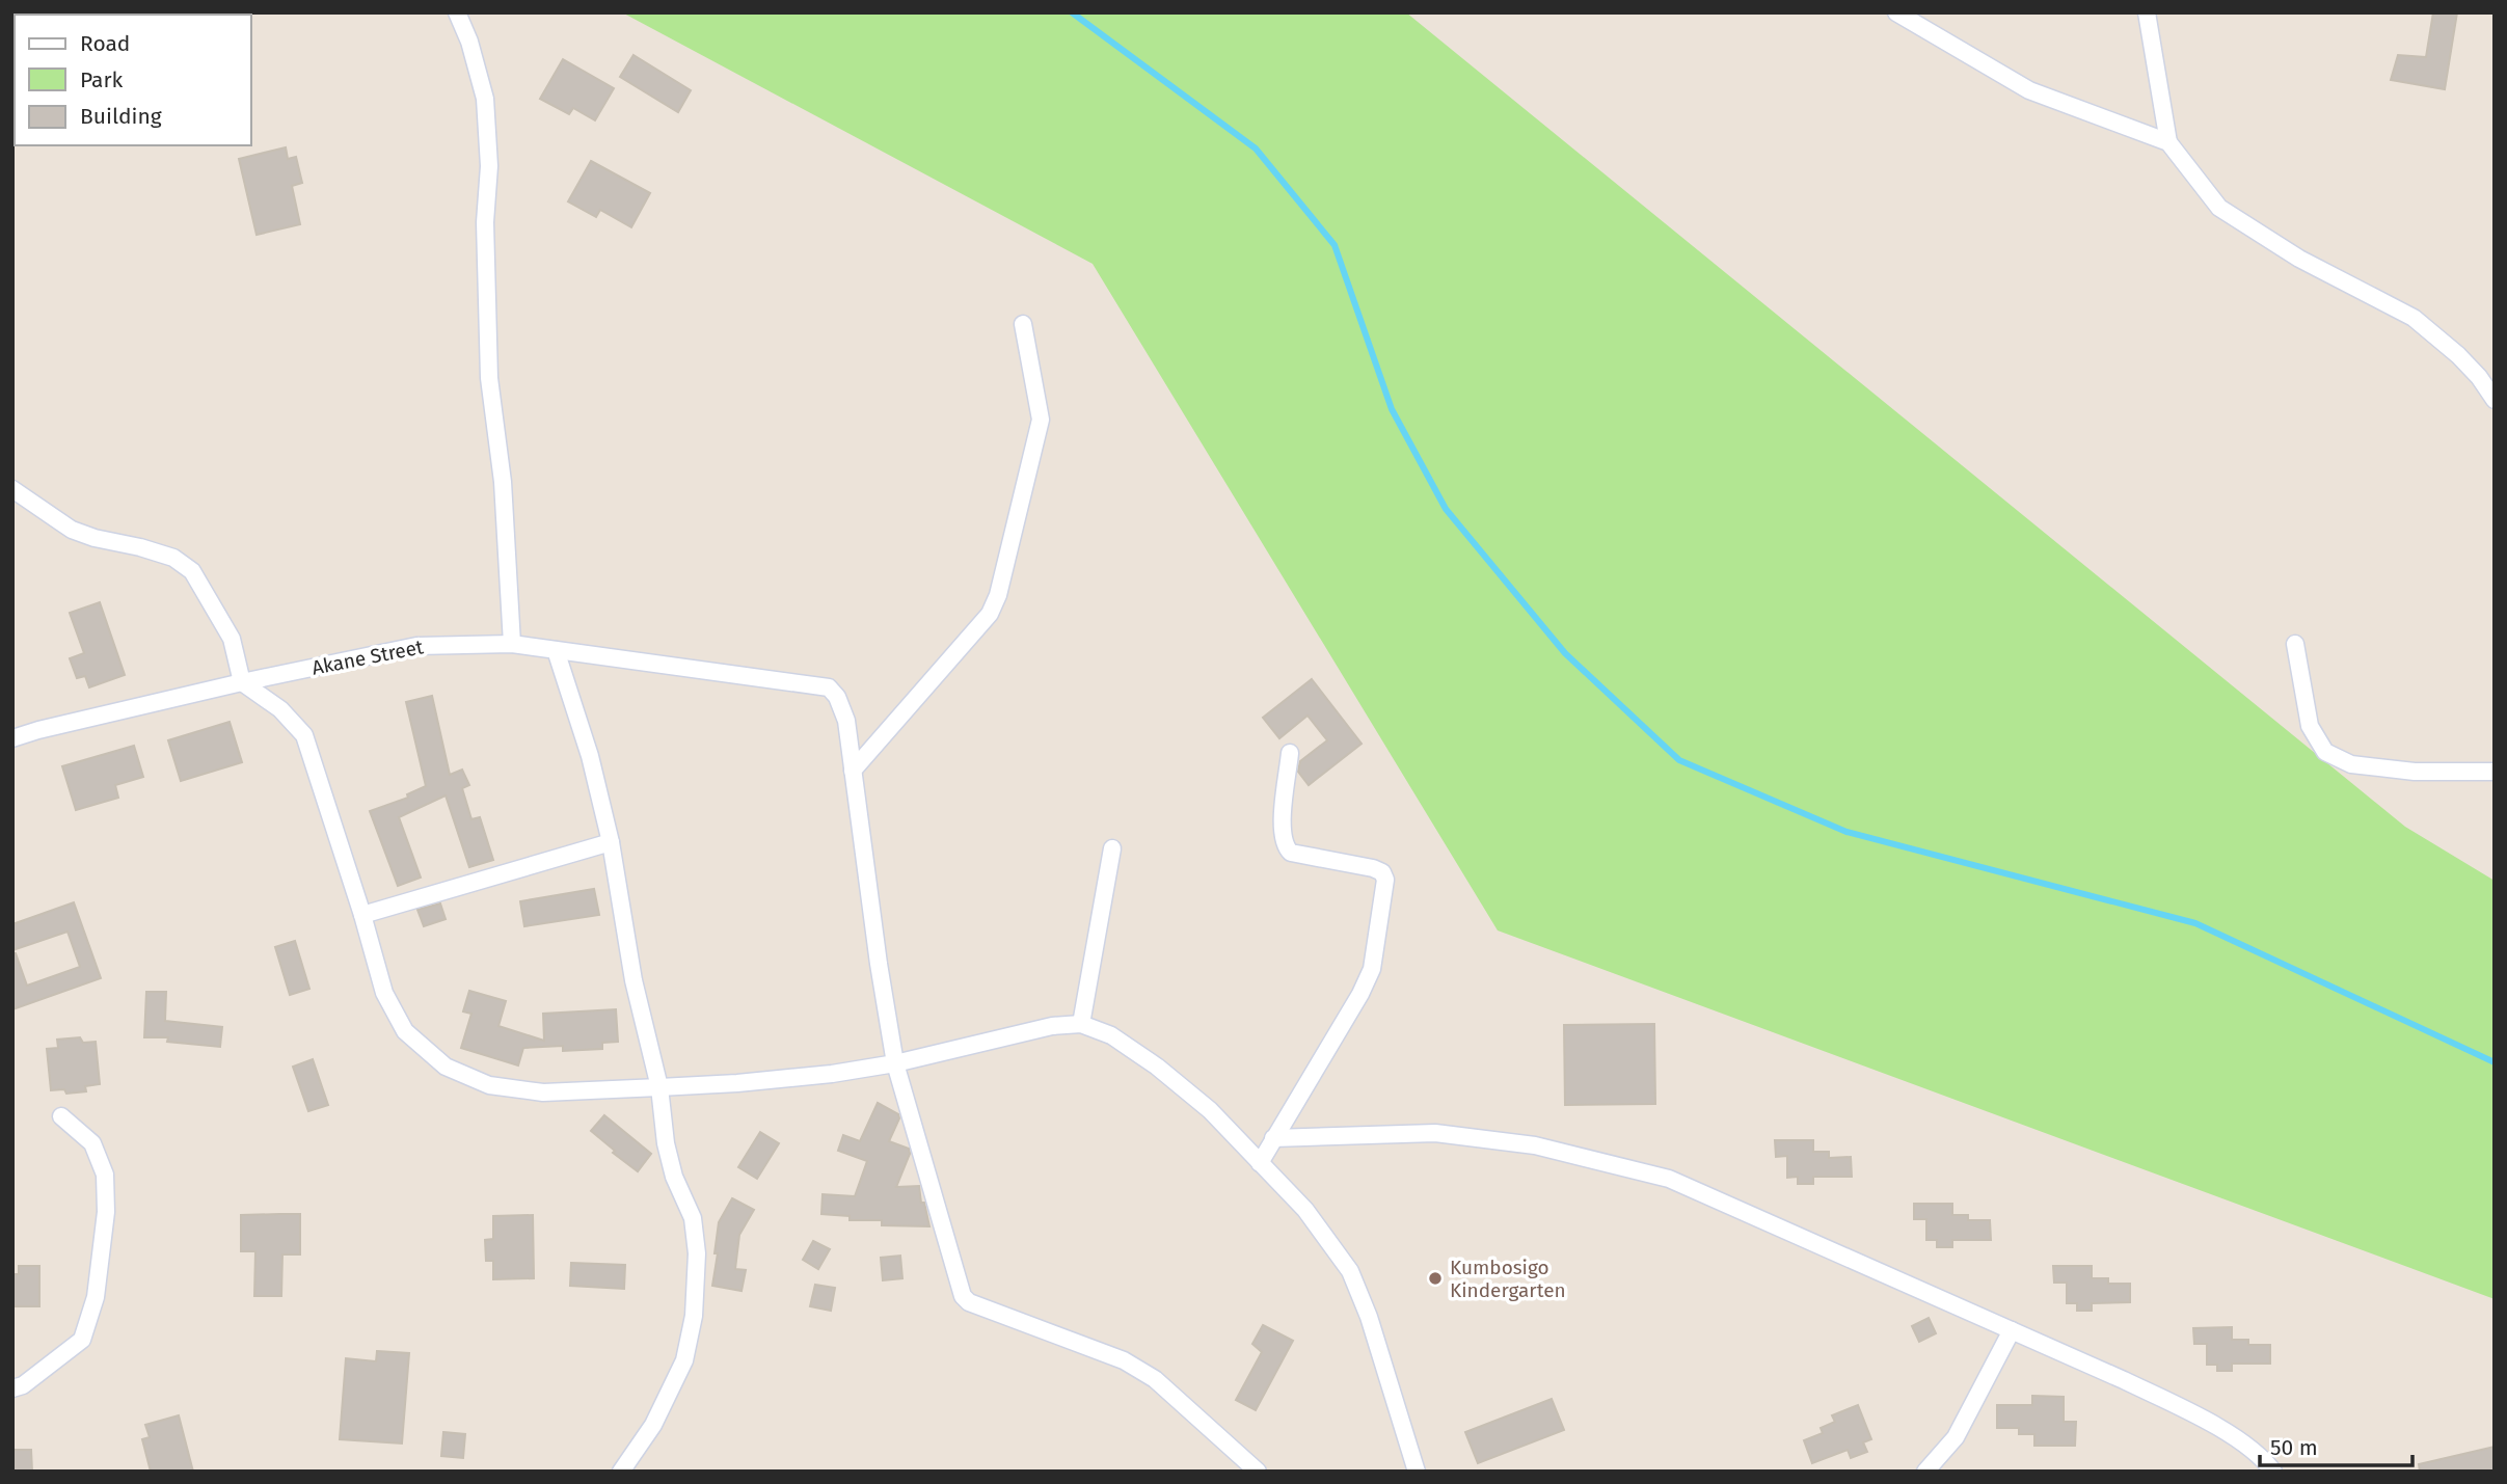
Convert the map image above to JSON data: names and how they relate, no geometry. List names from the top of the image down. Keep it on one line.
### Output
{"streets":{"street":["Akane Street"]},"places":["Kumbosigo Kindergarten"],"legend":["Road","Park","Building"],"scale_bar":"50 m"}
